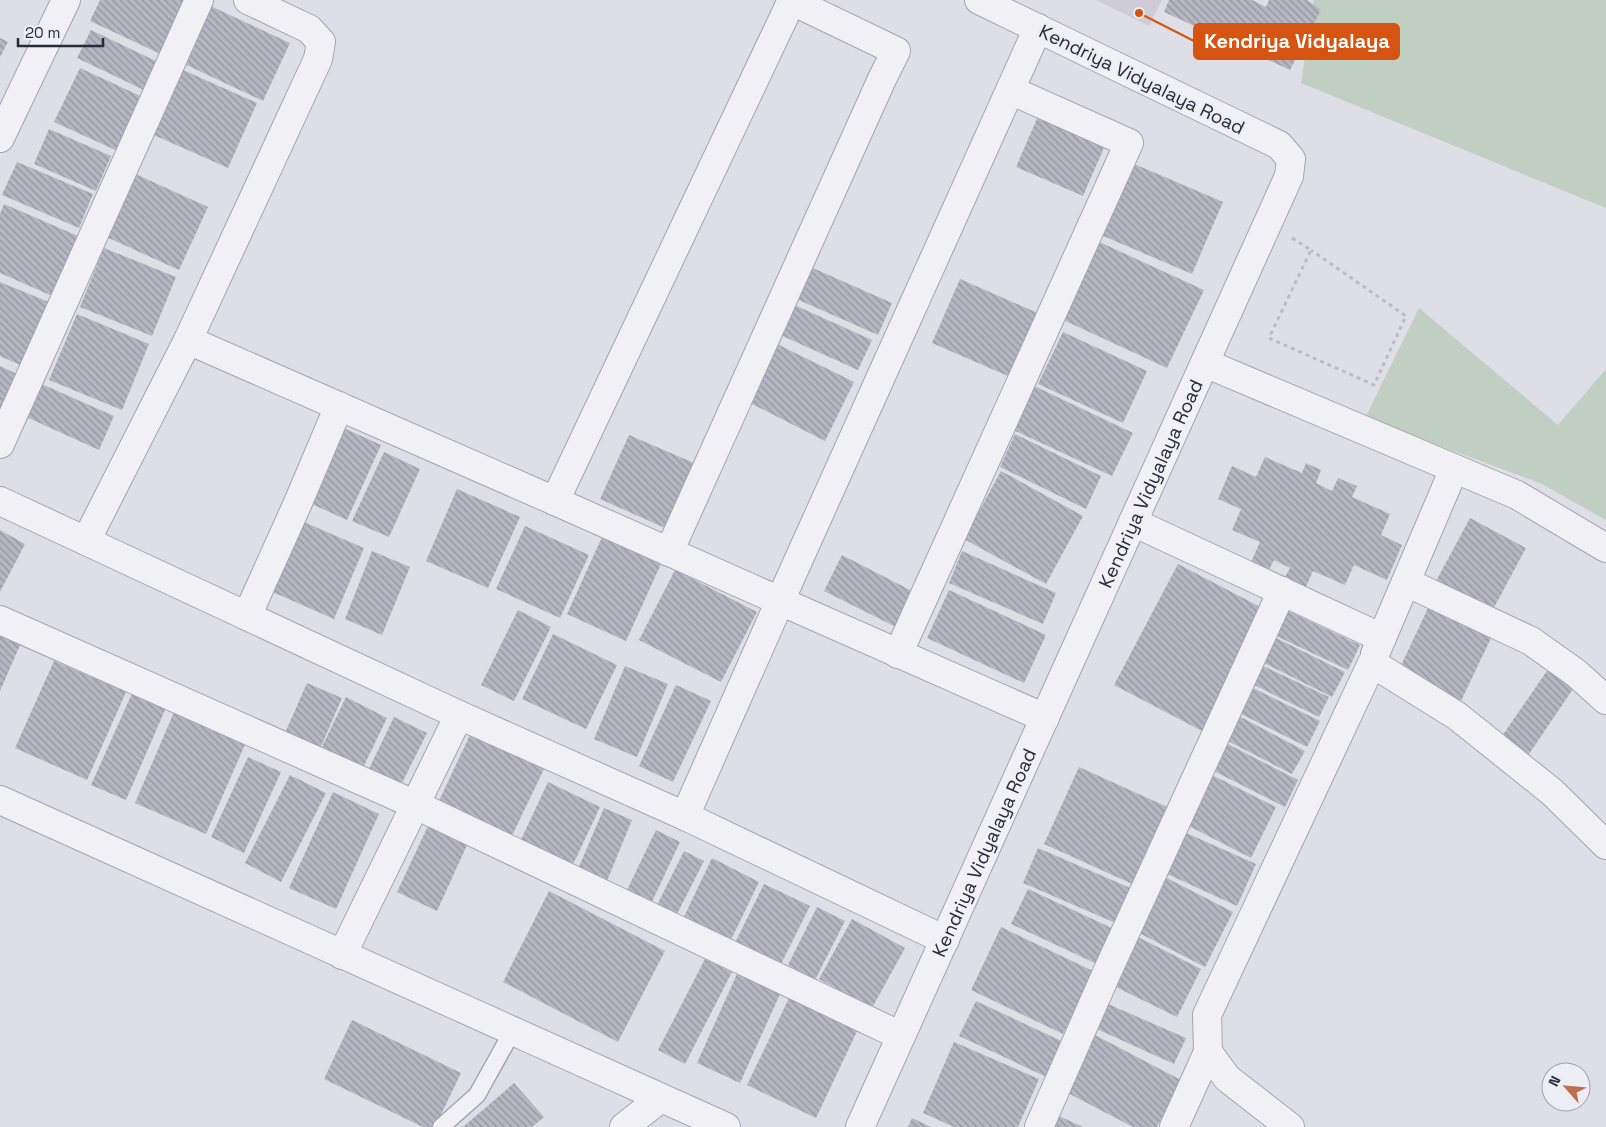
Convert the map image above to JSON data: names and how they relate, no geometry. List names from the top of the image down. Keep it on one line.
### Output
{"streets":{"street":["Kendriya Vidyalaya Road"]},"places":["Kendriya Vidyalaya"],"scale_bar":"20 m","north":"top left"}
